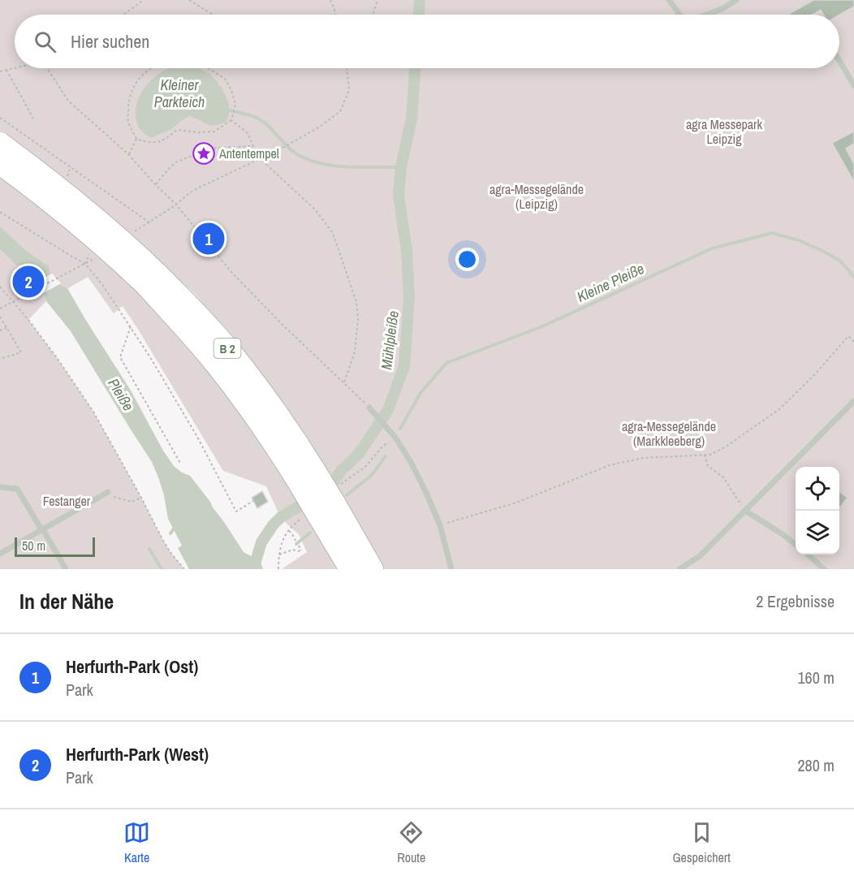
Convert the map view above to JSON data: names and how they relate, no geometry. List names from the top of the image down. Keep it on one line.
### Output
{"streets":{"highway":["B 2"]},"water":["Kleiner Parkteich","Kleine Pleiße","Mühlpleiße","Pleiße"],"parks":["agra Messepark Leipzig","agra-Messegelände (Leipzig)","agra-Messegelände (Markkleeberg)","Festanger"],"places":{"place":["Antentempel"]},"scale_bar":"50 m","page":{"search":"Hier suchen","pins":["1","2"],"scale":"50 m","heading":["In der Nähe","2 Ergebnisse"],"list":[{"mark":"1","name":"Herfurth-Park (Ost)","note":"Park","value":"160 m"},{"mark":"2","name":"Herfurth-Park (West)","note":"Park","value":"280 m"}],"nav":["Karte","Route","Gespeichert"]}}
